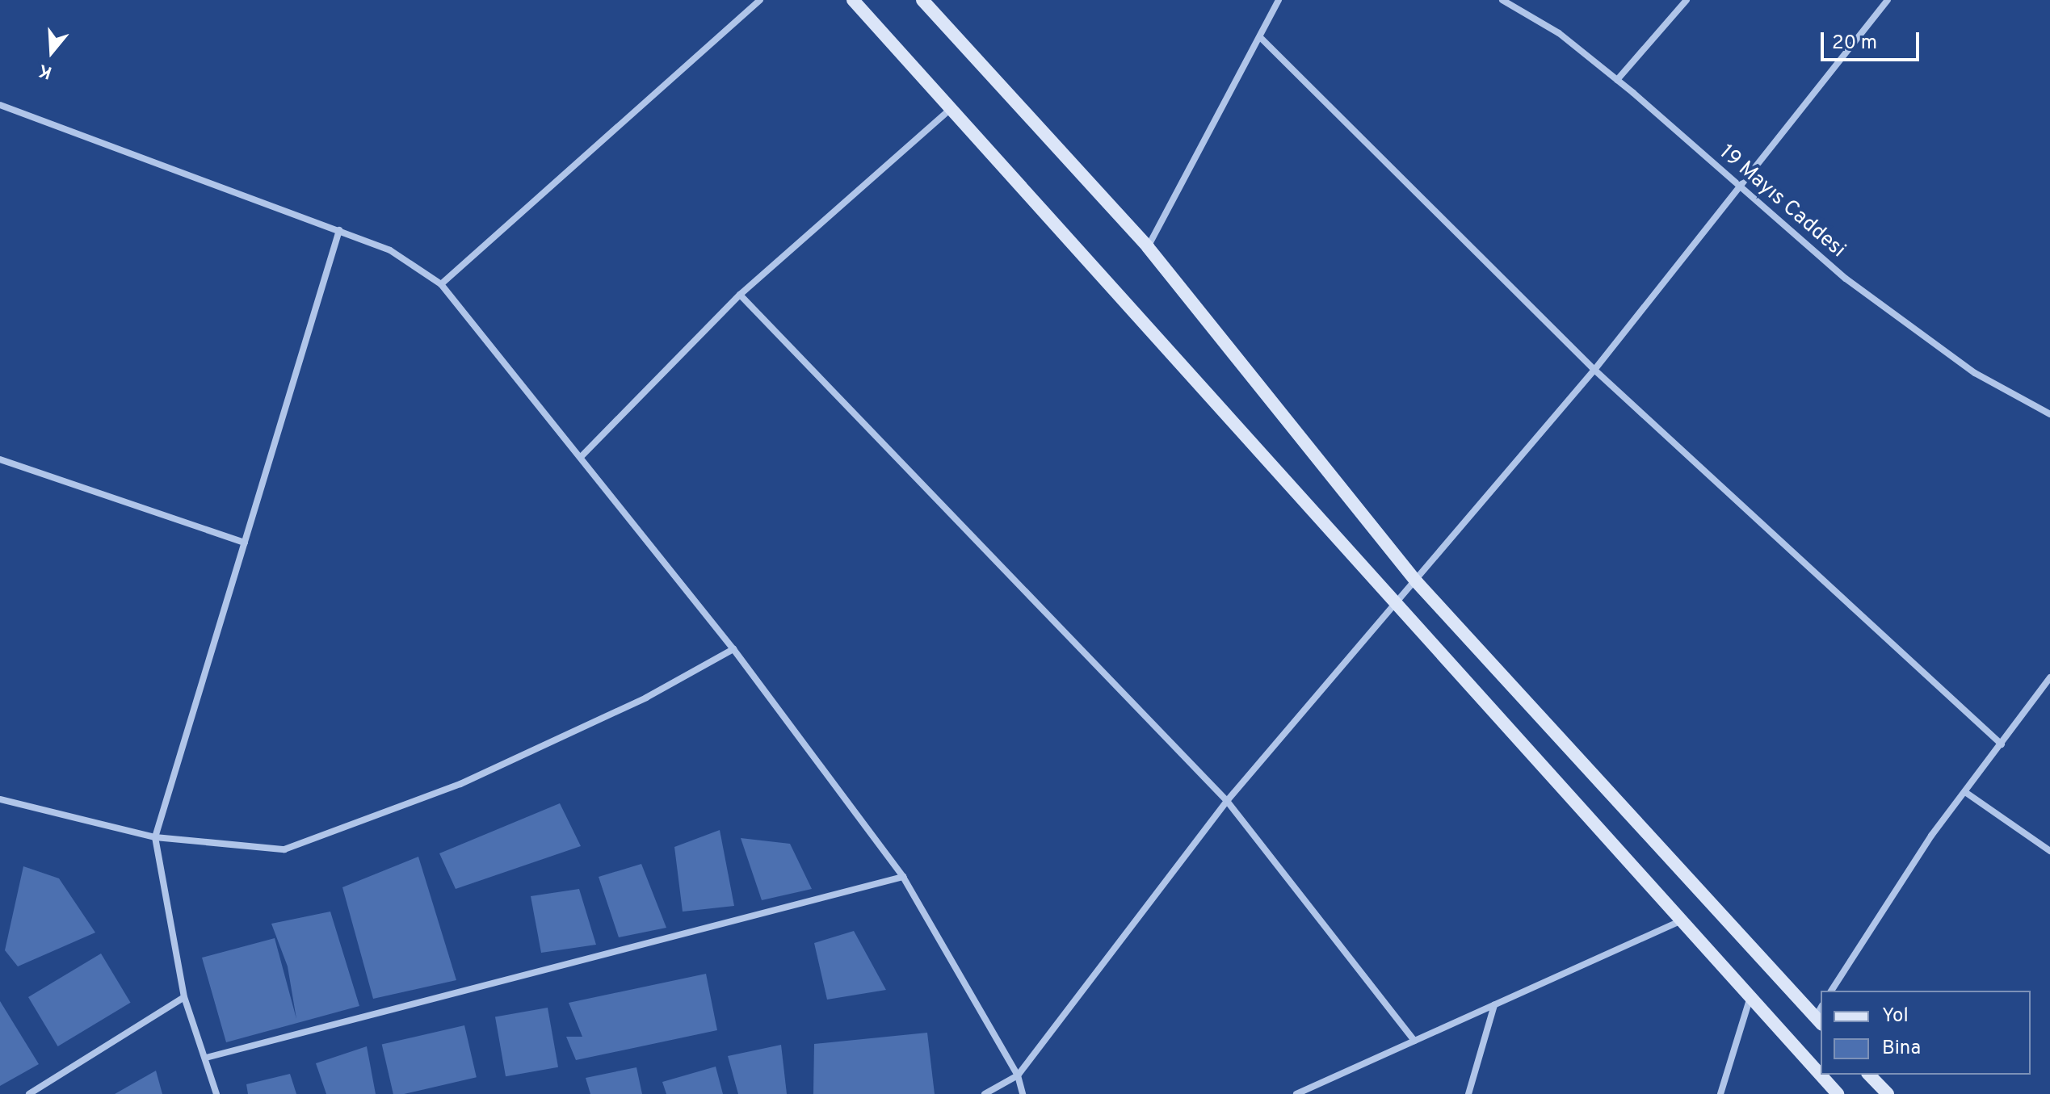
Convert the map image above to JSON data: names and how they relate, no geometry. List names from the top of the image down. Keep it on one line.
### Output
{"streets":{"street":["19 Mayıs Caddesi"]},"legend":["Yol","Bina"],"scale_bar":"20 m","north":"bottom"}
